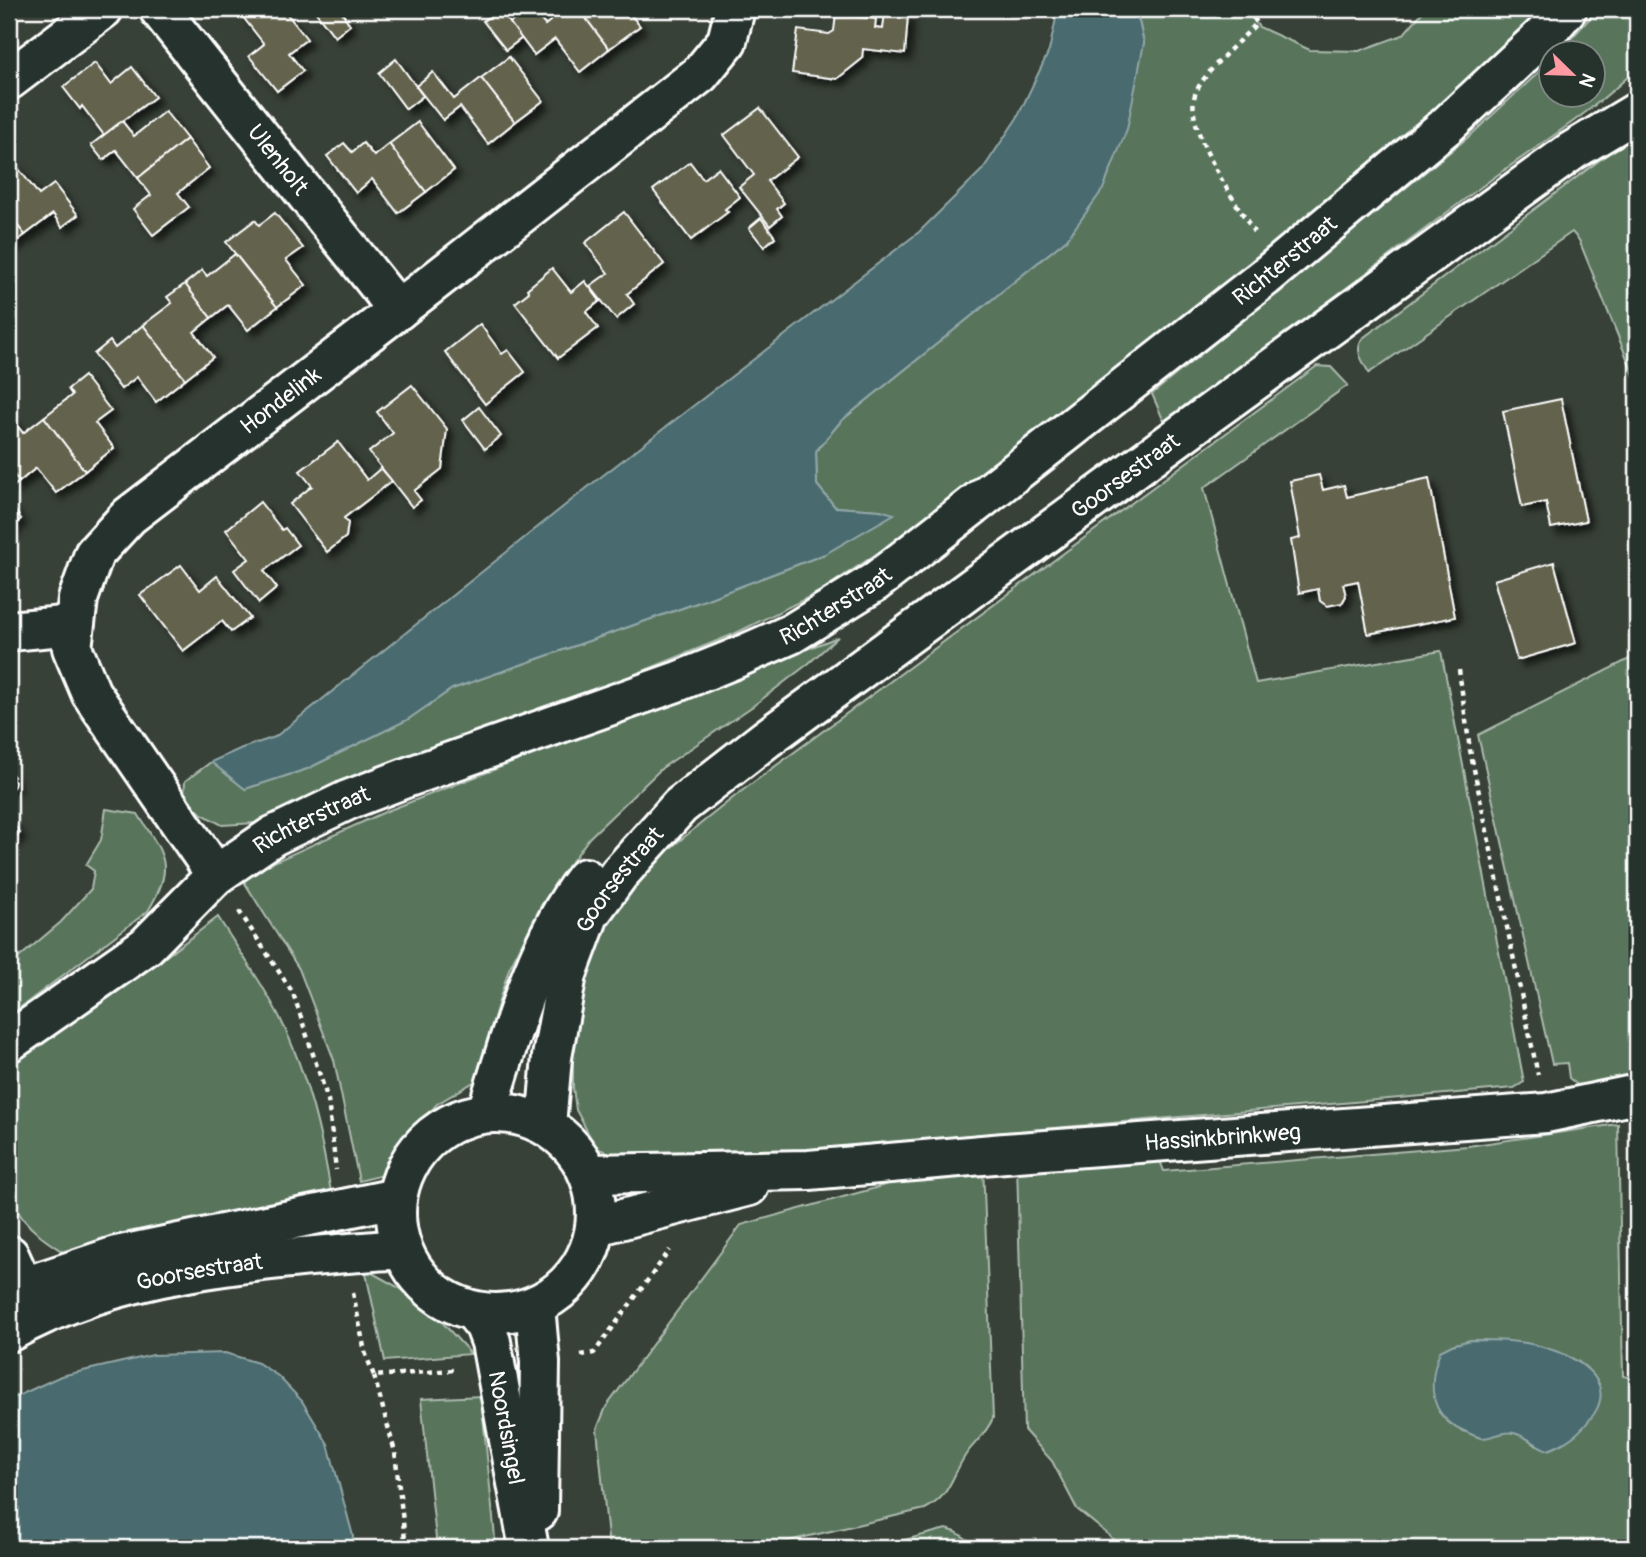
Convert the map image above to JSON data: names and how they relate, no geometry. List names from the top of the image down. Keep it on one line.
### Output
{"streets":{"street":["Ulenholt","Richterstraat","Hondelink","Goorsestraat","Hassinkbrinkweg","Noordsingel"]},"crossings":[["Ulenholt","Hondelink"],["Richterstraat","Hondelink"],["Goorsestraat","Hassinkbrinkweg"],["Goorsestraat","Noordsingel"],["Hassinkbrinkweg","Noordsingel"]],"north":"bottom right"}
